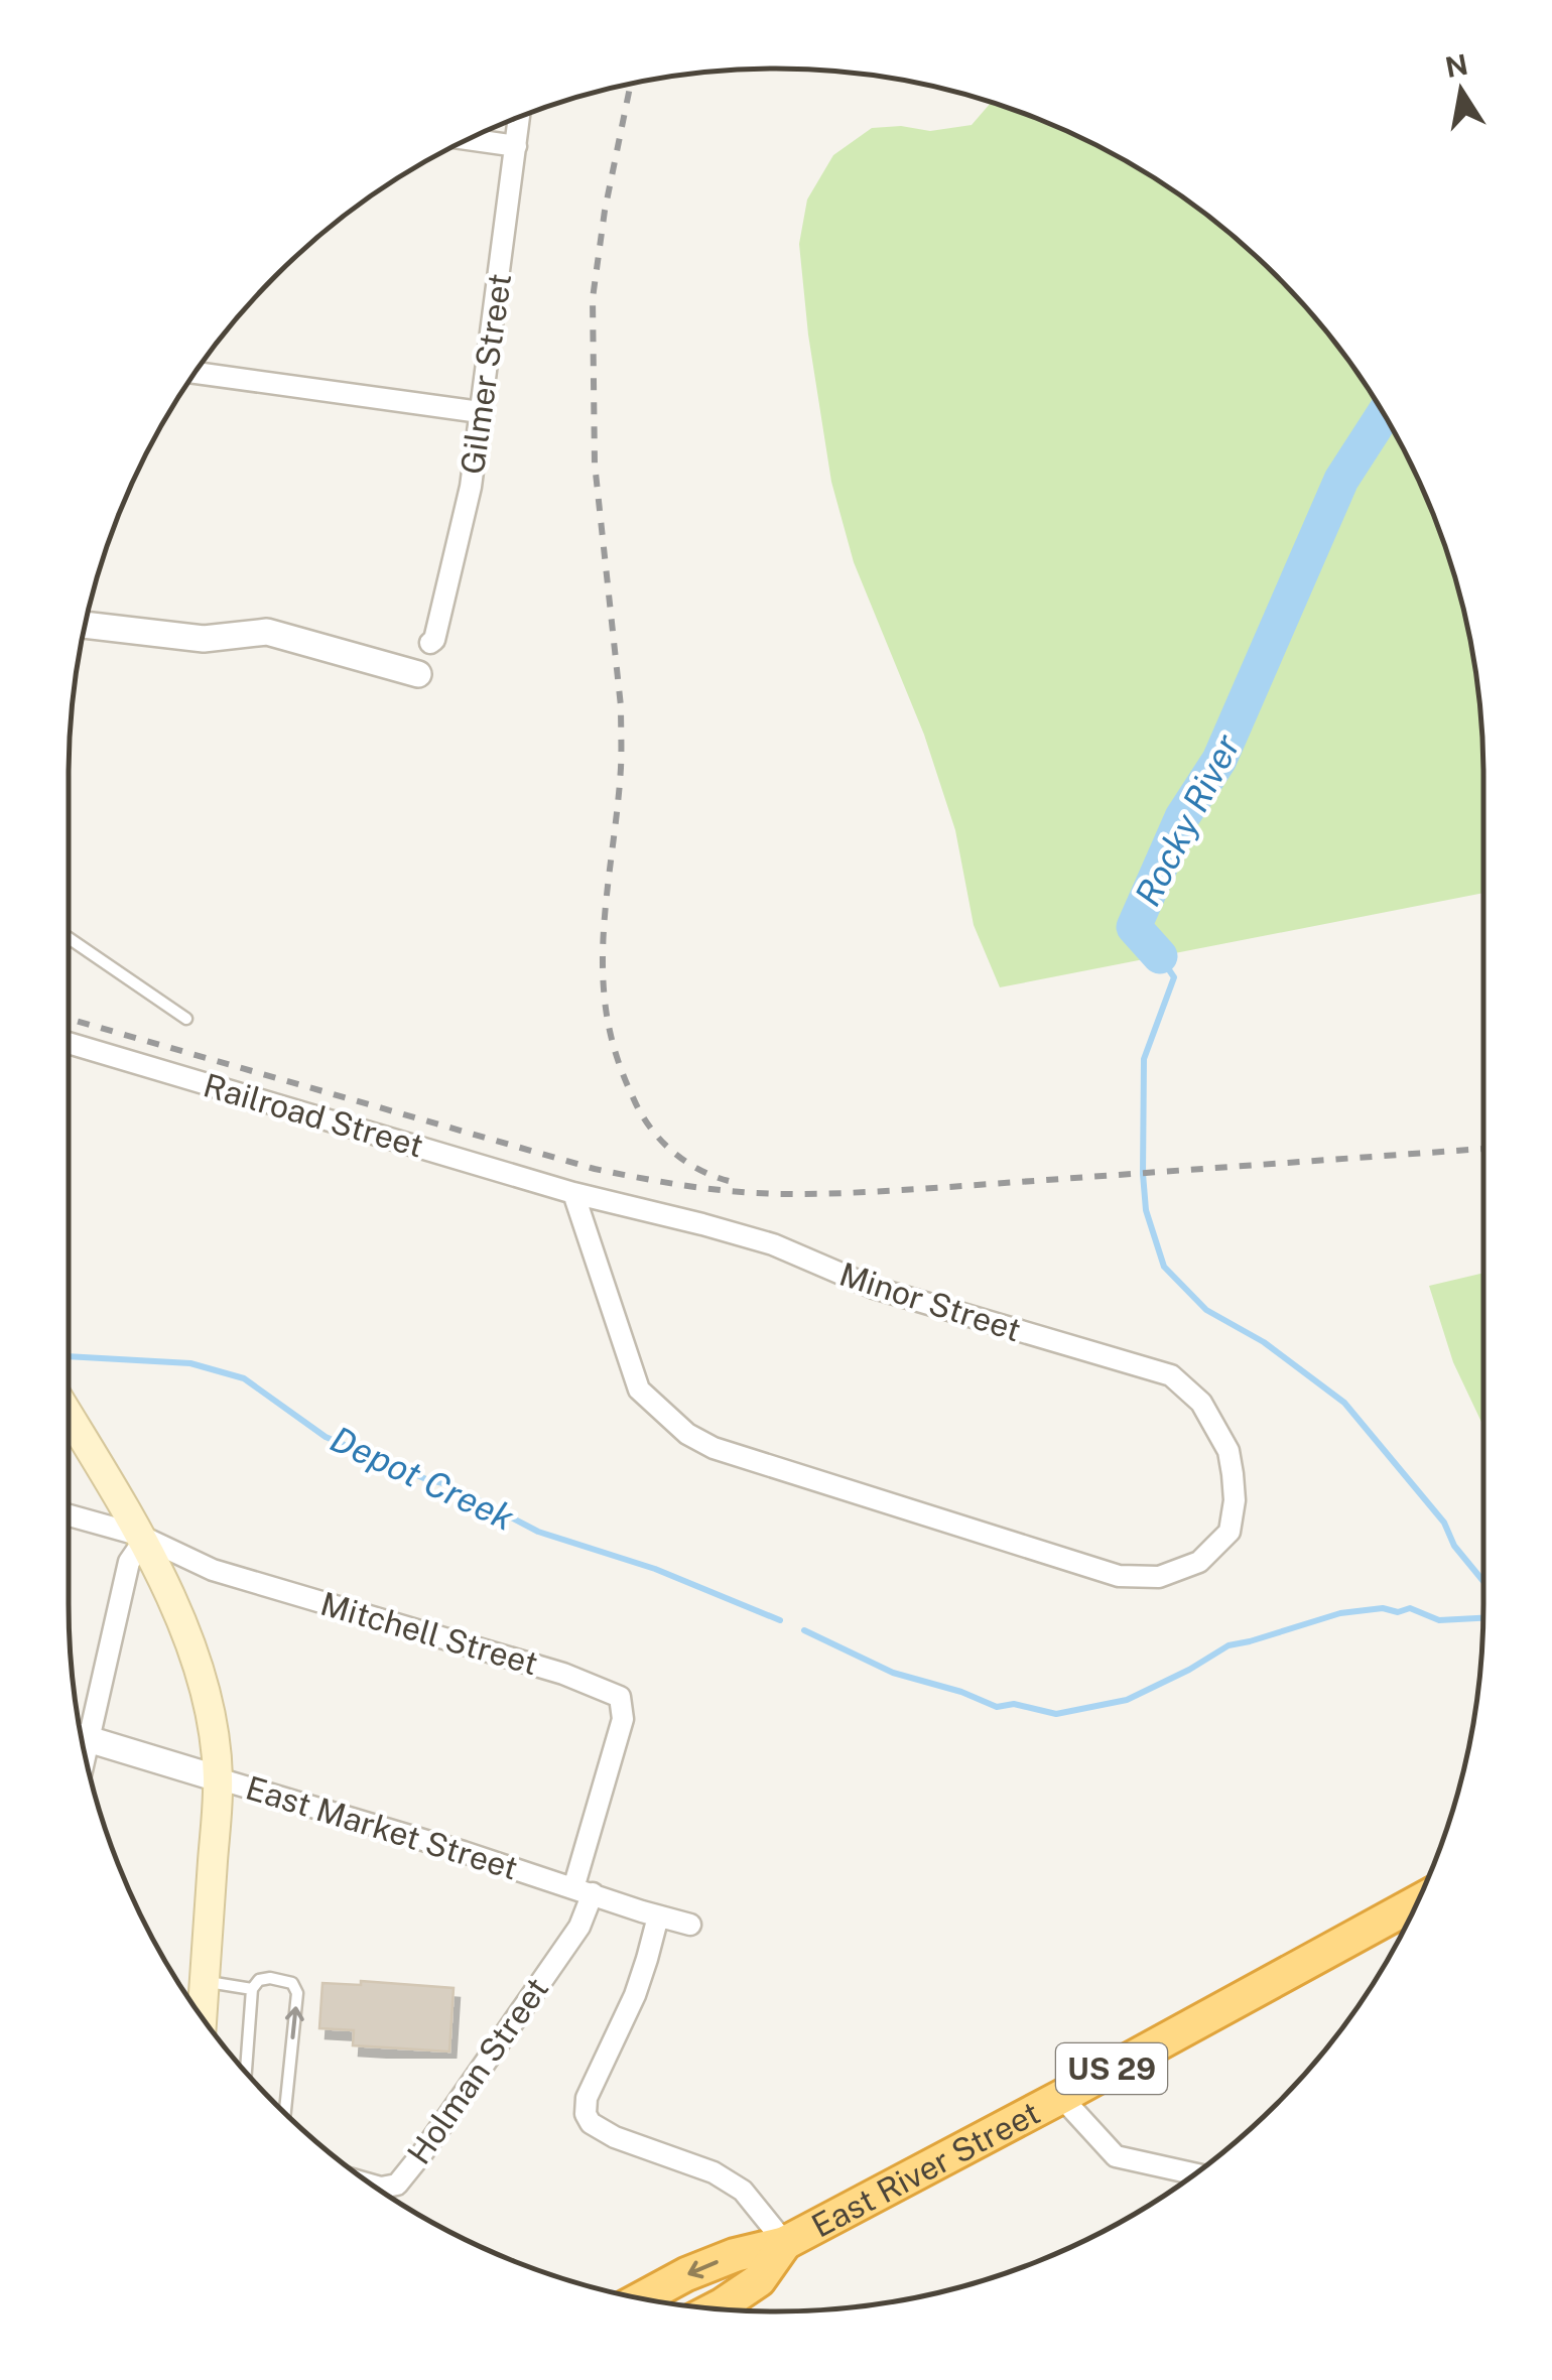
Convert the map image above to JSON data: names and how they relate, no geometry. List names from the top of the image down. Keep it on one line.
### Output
{"streets":{"highway":["US 29","East River Street"],"street":["Gilmer Street","Railroad Street","Minor Street","Mitchell Street","East Market Street","Holman Street"]},"crossings":[["Railroad Street","Minor Street"],["Mitchell Street","East Market Street"],["Mitchell Street","Holman Street"],["East Market Street","Holman Street"]],"water":["Rocky River","Depot Creek"],"north":"top"}
